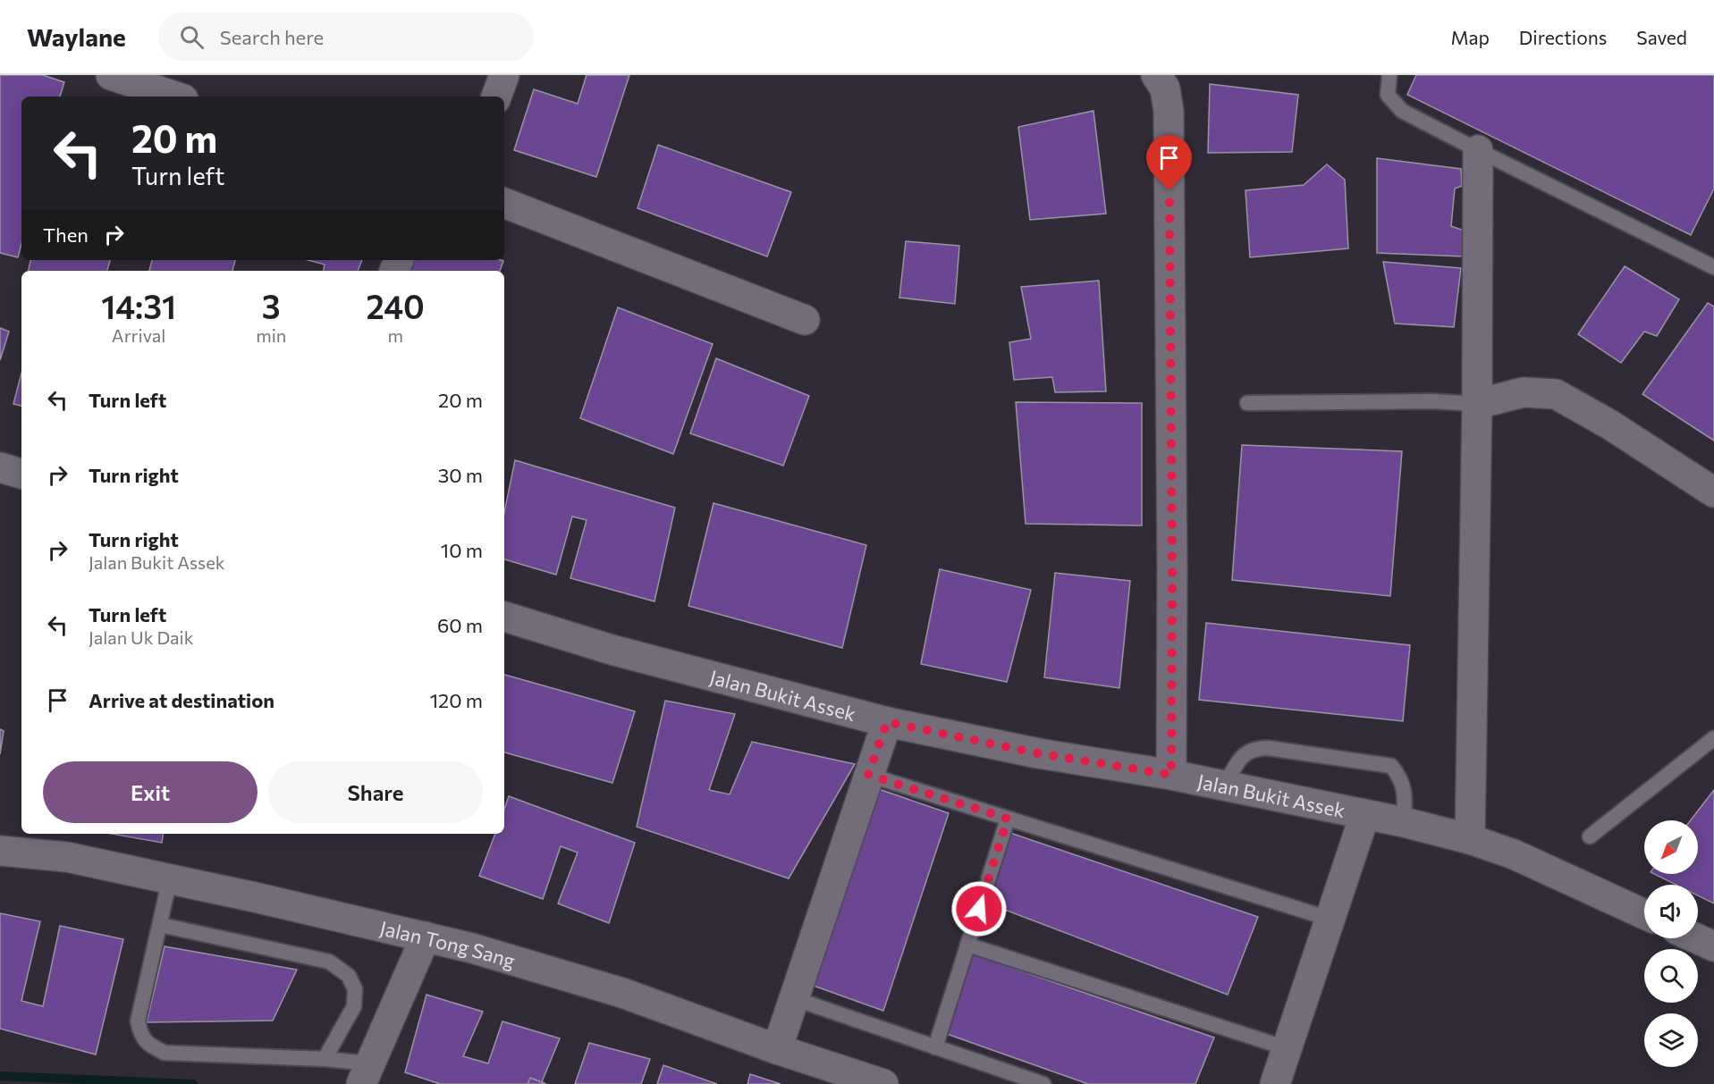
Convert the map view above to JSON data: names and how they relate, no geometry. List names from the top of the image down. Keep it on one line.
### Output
{"streets":{"street":["Jalan Bukit Assek","Jalan Tong Sang"]},"north":"bottom left","page":{"header":"Waylane","search":"Search here","nav":["Map","Directions","Saved"],"turn":["20 m","Turn left"],"then":"Then","eta":["14:31","Arrival","3","min","240","m"],"list":[{"name":"Turn left","value":"20 m"},{"name":"Turn right","value":"30 m"},{"name":"Turn right","note":"Jalan Bukit Assek","value":"10 m"},{"name":"Turn left","note":"Jalan Uk Daik","value":"60 m"},{"name":"Arrive at destination","value":"120 m"}],"buttons":["Exit","Share"]}}
